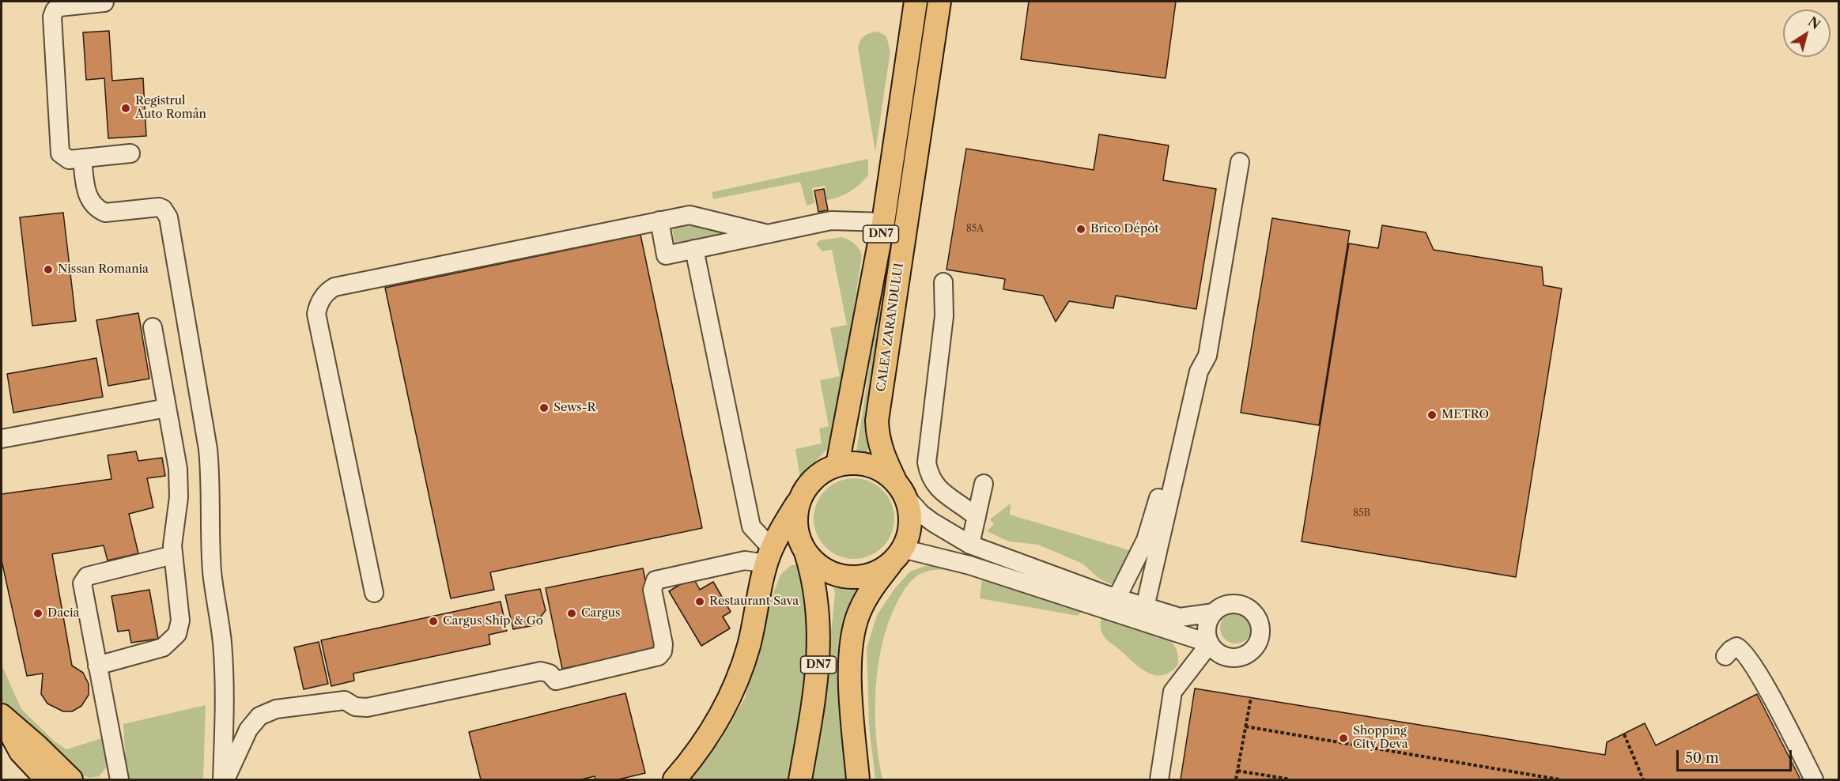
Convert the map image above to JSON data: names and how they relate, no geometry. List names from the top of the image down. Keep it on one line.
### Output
{"streets":{"main road":["DN7","CALEA ZARANDULUI"]},"crossings":[["DN7","CALEA ZARANDULUI"]],"places":["Registrul Auto Român","Brico Dépôt","Nissan Romania","Sews-R","METRO","Restaurant Sava","Dacia","Cargus","Cargus Ship & Go","Shopping City Deva"],"house_numbers":["85A","85B"],"scale_bar":"50 m","north":"top right"}
